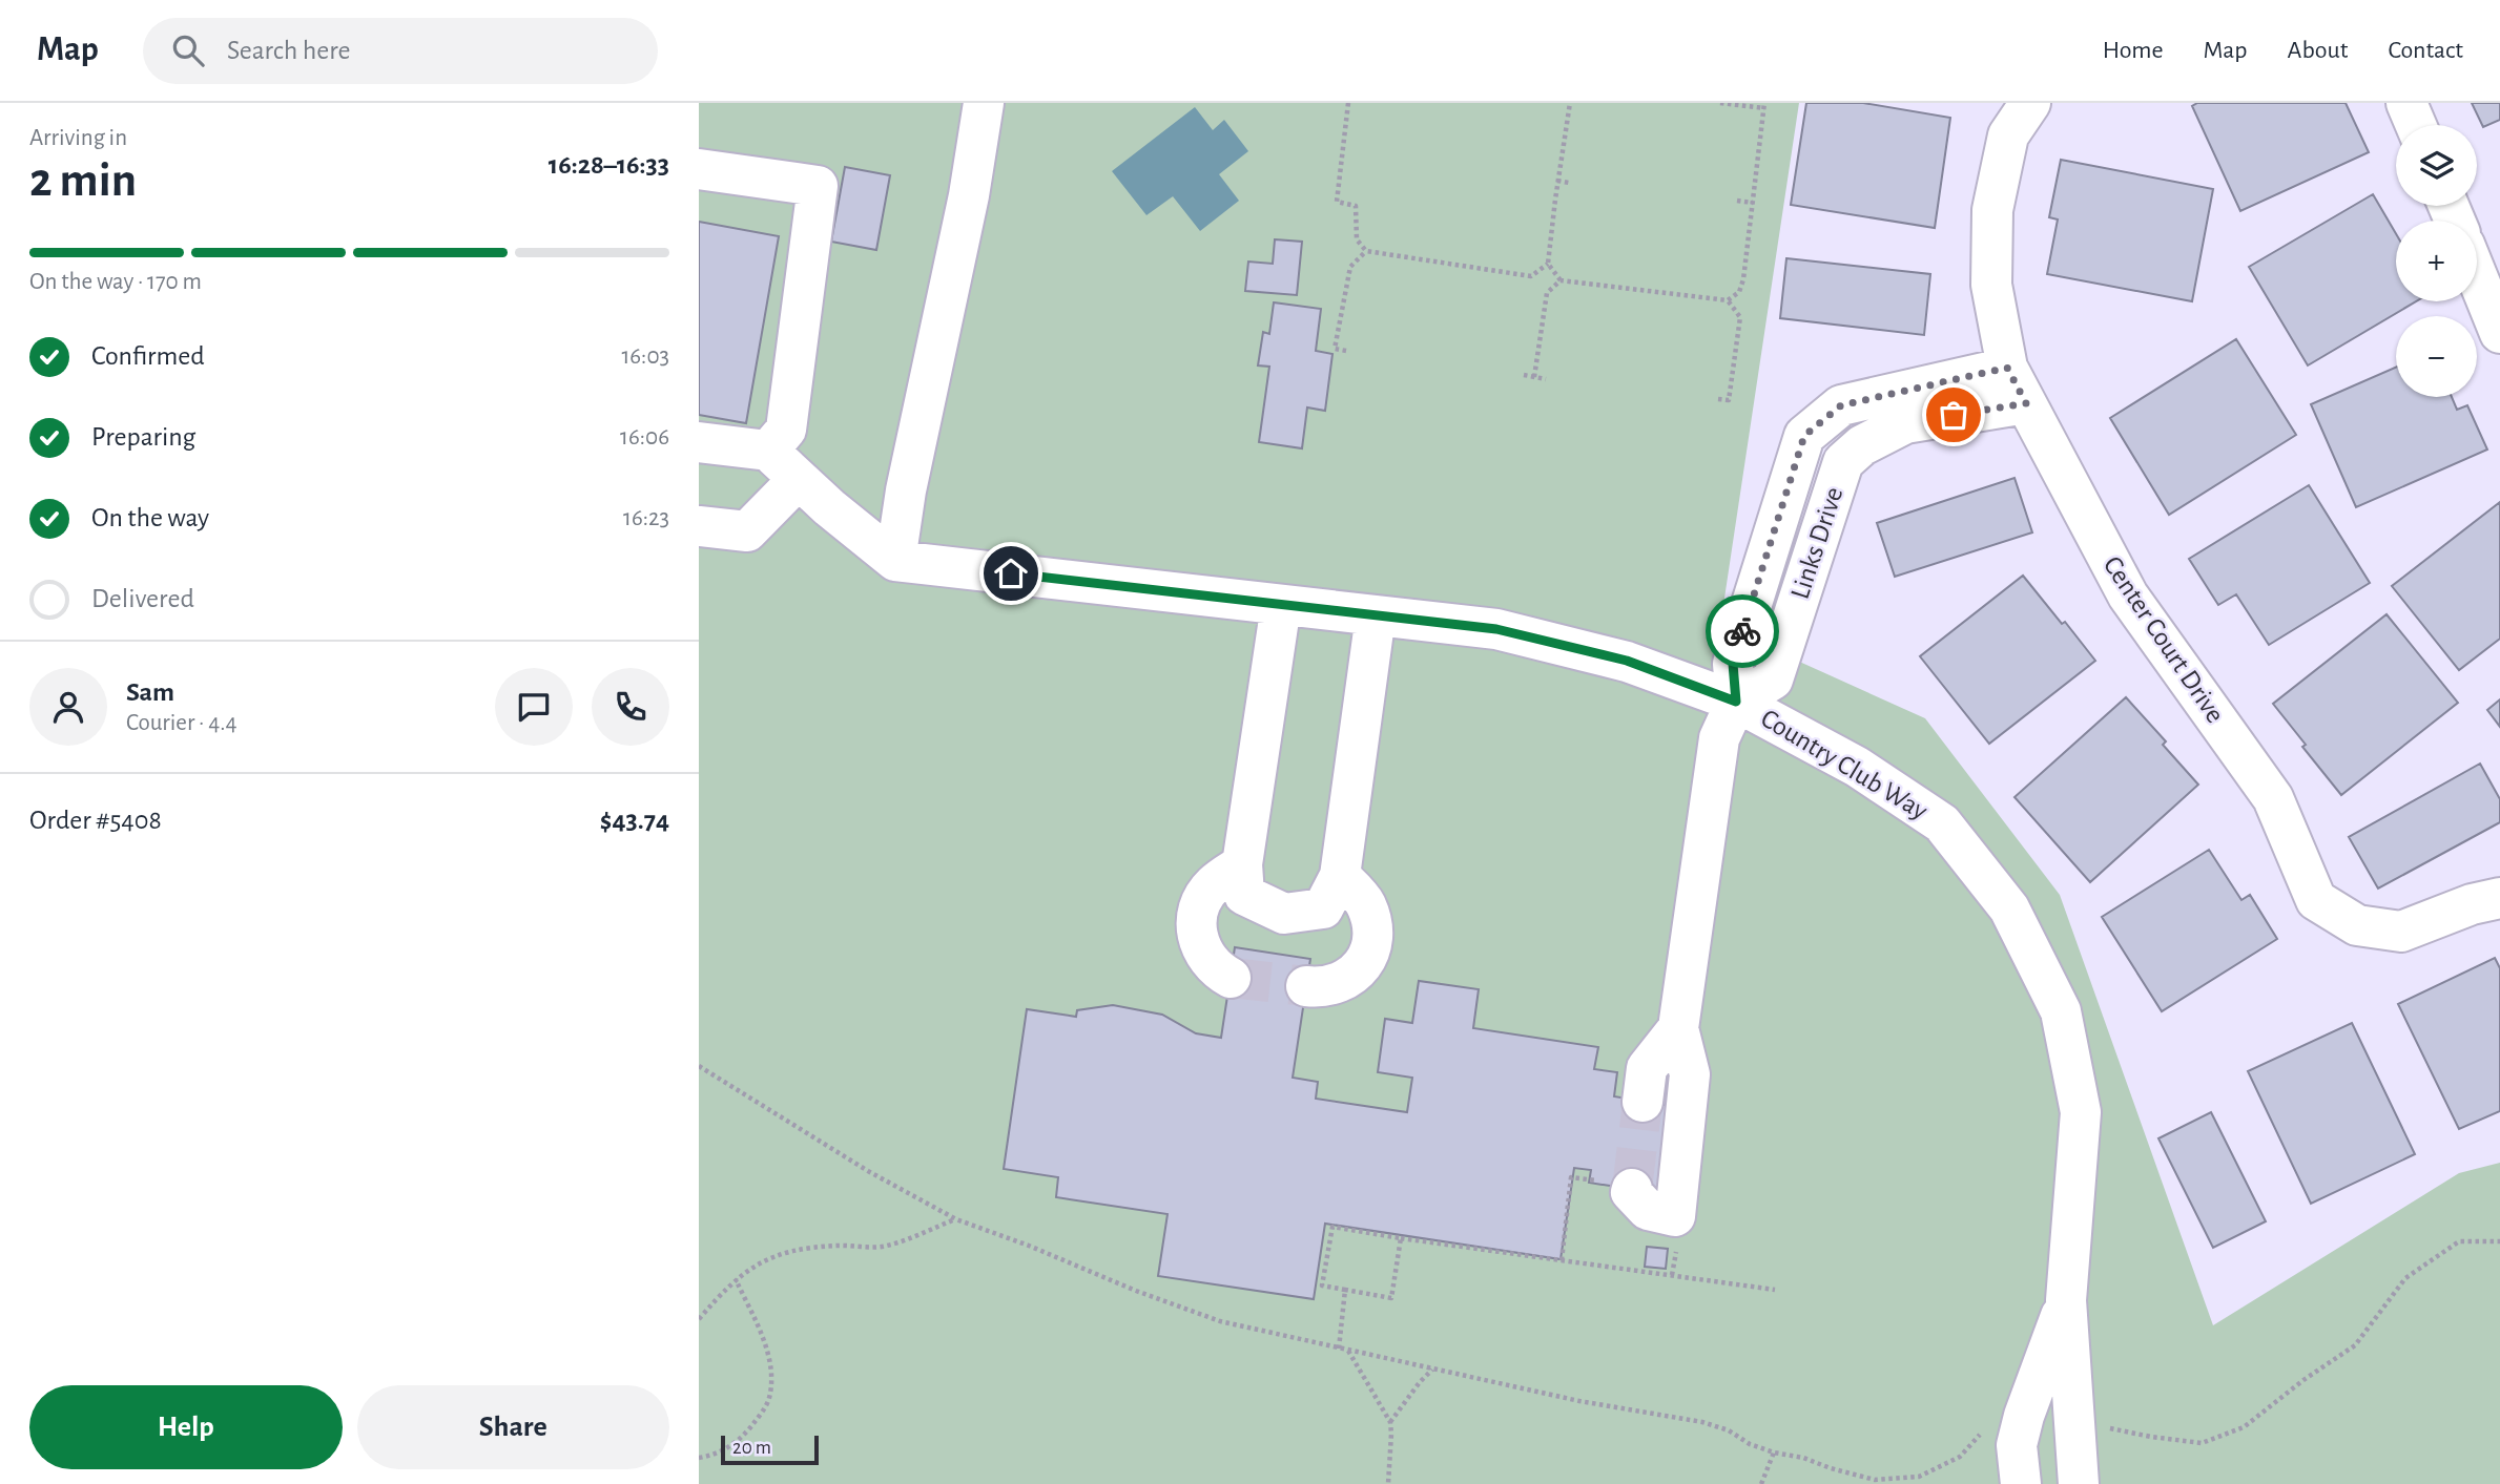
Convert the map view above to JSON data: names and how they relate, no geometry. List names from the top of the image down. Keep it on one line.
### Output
{"streets":{"street":["Links Drive","Center Court Drive","Country Club Way"]},"crossings":[["Links Drive","Center Court Drive"],["Links Drive","Country Club Way"]],"scale_bar":"20 m","page":{"header":"Map","search":"Search here","nav":["Home","Map","About","Contact"],"heading":["2 min","Arriving in","16:28–16:33"],"panel":["Sam","Courier · 4.4","Order #5408","$43.74"],"map_buttons":["+","−"],"bar":"On the way · 170 m","list":[["Confirmed","16:03"],["Preparing","16:06"],["On the way","16:23"],"Delivered"],"buttons":["Help","Share"],"scale":"20 m"}}
